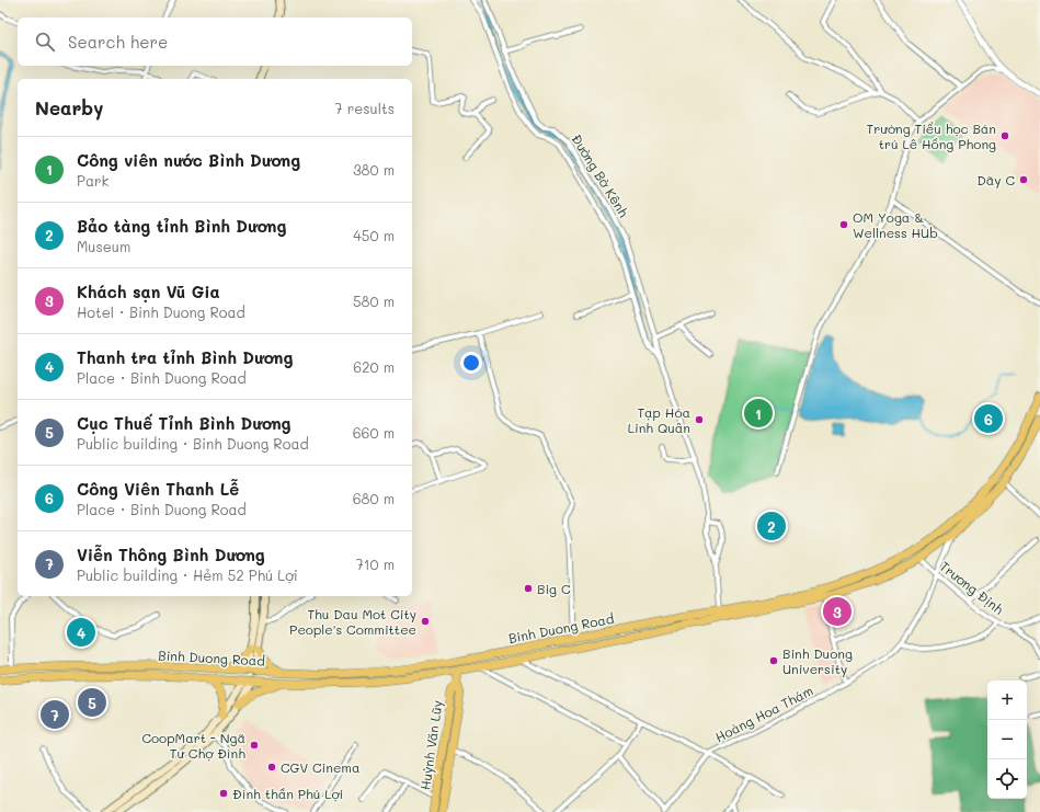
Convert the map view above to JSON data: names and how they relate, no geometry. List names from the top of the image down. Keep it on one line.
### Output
{"streets":{"main road":["Binh Duong Road","Huỳnh Văn Lũy"],"street":["Đường Bờ Kênh","Trương Định","Hoàng Hoa Thám"]},"crossings":[["Trương Định","Binh Duong Road"],["Trương Định","Hoàng Hoa Thám"],["Binh Duong Road","Hoàng Hoa Thám"]],"places":["Trường Tiểu học Bán trú Lê Hồng Phong","Dãy C","OM Yoga & Wellness HUb","Tạp Hóa Linh Quân","Big C","Thu Dau Mot City People's Committee","Binh Duong University","CoopMart - Ngã Tư Chợ Đình","CGV Cinema","Đình thần Phú Lợi"],"page":{"search":"Search here","heading":["Nearby","7 results"],"list":[{"mark":"1","name":"Công viên nước Bình Dương","note":"Park","value":"380 m"},{"mark":"2","name":"Bảo tàng tỉnh Bình Dương","note":"Museum","value":"450 m"},{"mark":"3","name":"Khách sạn Vũ Gia","note":"Hotel · Binh Duong Road","value":"580 m"},{"mark":"4","name":"Thanh tra tỉnh Bình Dương","note":"Place · Binh Duong Road","value":"620 m"},{"mark":"5","name":"Cục Thuế Tỉnh Bình Dương","note":"Public building · Binh Duong Road","value":"660 m"},{"mark":"6","name":"Công Viên Thanh Lễ","note":"Place · Binh Duong Road","value":"680 m"},{"mark":"7","name":"Viễn Thông Bình Dương","note":"Public building · Hẻm 52 Phú Lợi","value":"710 m"}],"pins":["1","6","2","3","4","5","7"],"map_buttons":["+","−"]}}
